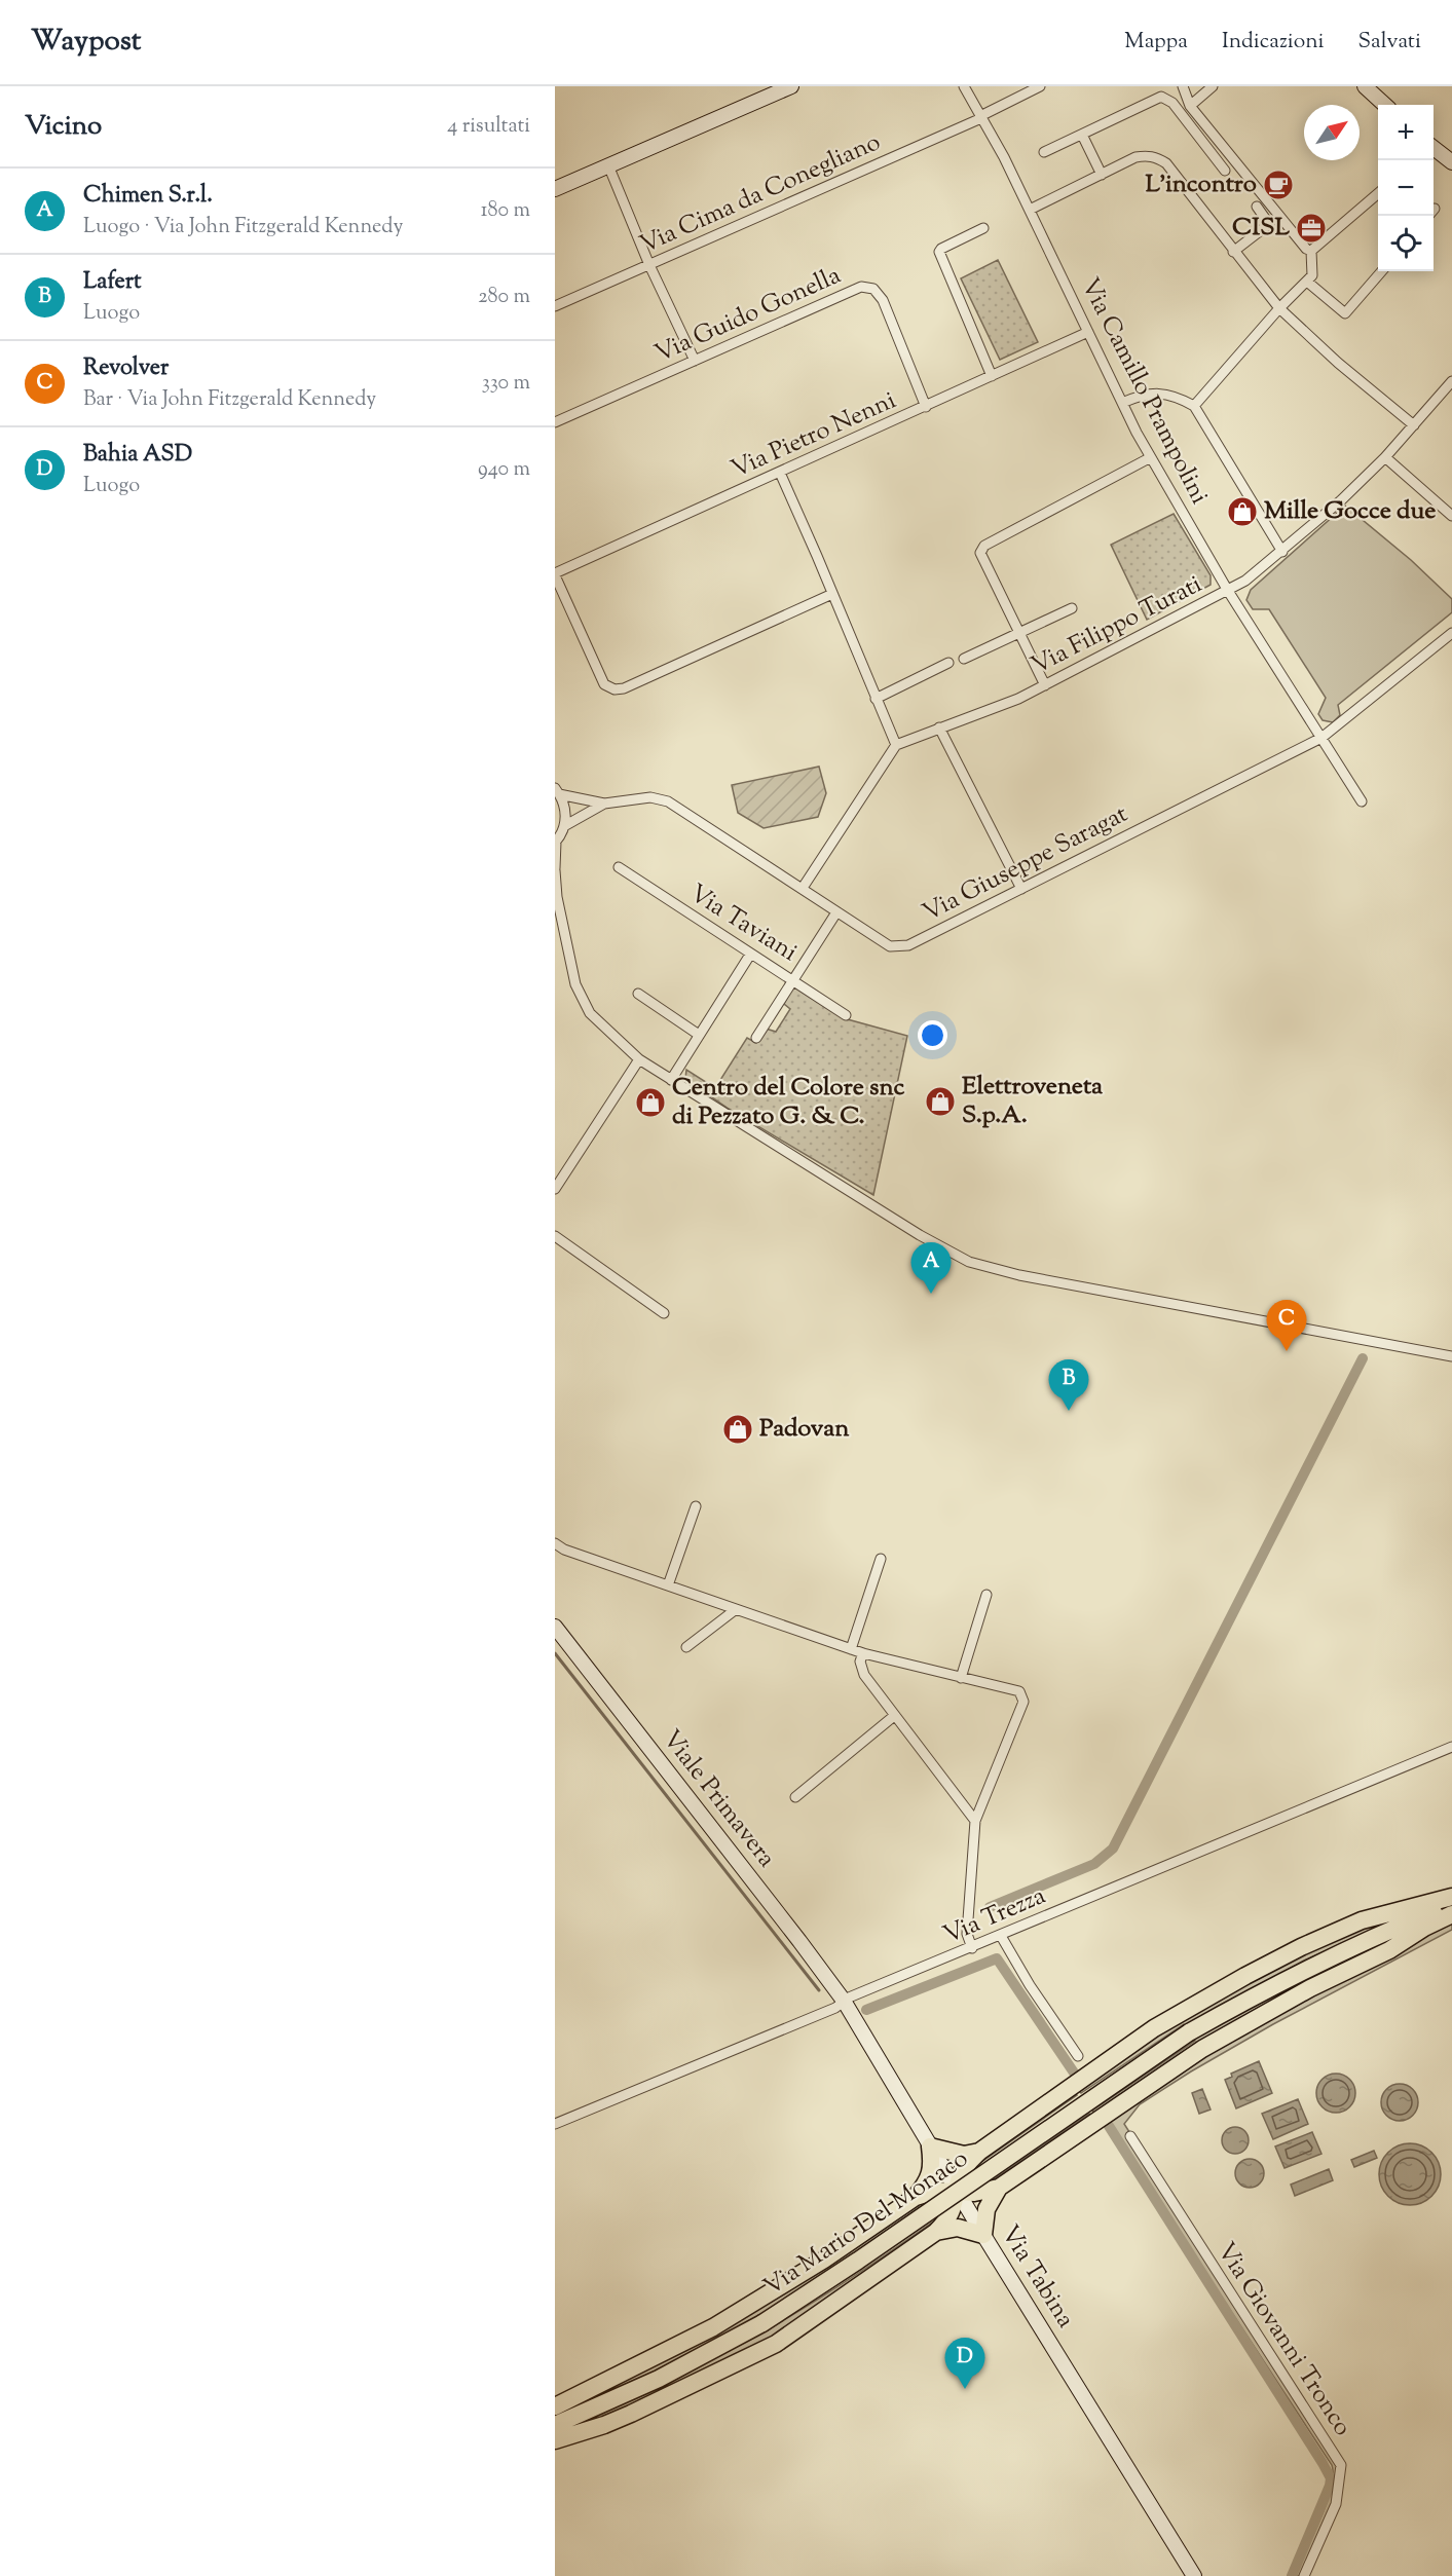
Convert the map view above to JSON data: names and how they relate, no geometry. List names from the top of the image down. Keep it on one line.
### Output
{"streets":{"highway":["Via Mario Del Monaco"],"main road":["Viale Primavera","Via Tabina"],"street":["Via Cima da Conegliano","Via Guido Gonella","Via Camillo Prampolini","Via Pietro Nenni","Via Filippo Turati","Via Giuseppe Saragat","Via Taviani","Via Trezza","Via Giovanni Tronco"]},"crossings":[["Via Cima da Conegliano","Via Camillo Prampolini"],["Via Guido Gonella","Via Pietro Nenni"],["Via Camillo Prampolini","Via Pietro Nenni"],["Via Camillo Prampolini","Via Filippo Turati"],["Via Camillo Prampolini","Via Giuseppe Saragat"],["Viale Primavera","Via Trezza"],["Viale Primavera","Via Tabina"],["Via Trezza","Via Tabina"]],"places":{"cafe":["L'incontro"],"office":["CISL"],"shop":["Mille Gocce due","Elettroveneta S.p.A.","Centro del Colore snc di Pezzato G. & C.","Padovan"]},"north":"top right","page":{"header":"Waypost","nav":["Mappa","Indicazioni","Salvati"],"heading":["Vicino","4 risultati"],"map_buttons":["+","−"],"list":[{"mark":"A","name":"Chimen S.r.l.","note":"Luogo · Via John Fitzgerald Kennedy","value":"180 m"},{"mark":"B","name":"Lafert","note":"Luogo","value":"280 m"},{"mark":"C","name":"Revolver","note":"Bar · Via John Fitzgerald Kennedy","value":"330 m"},{"mark":"D","name":"Bahia ASD","note":"Luogo","value":"940 m"}],"pins":["A","C","B","D"]}}
